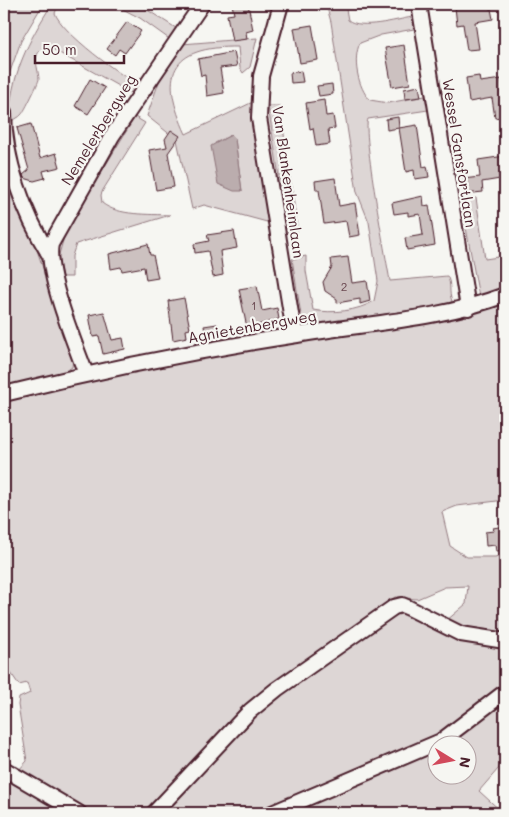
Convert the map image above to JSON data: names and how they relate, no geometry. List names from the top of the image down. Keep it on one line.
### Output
{"streets":{"street":["Nemelerbergweg","Wessel Gansfortlaan","Van Blankenheimlaan","Agnietenbergweg"]},"crossings":[["Nemelerbergweg","Agnietenbergweg"],["Wessel Gansfortlaan","Agnietenbergweg"],["Van Blankenheimlaan","Agnietenbergweg"]],"house_numbers":["2","1"],"scale_bar":"50 m","north":"right"}
